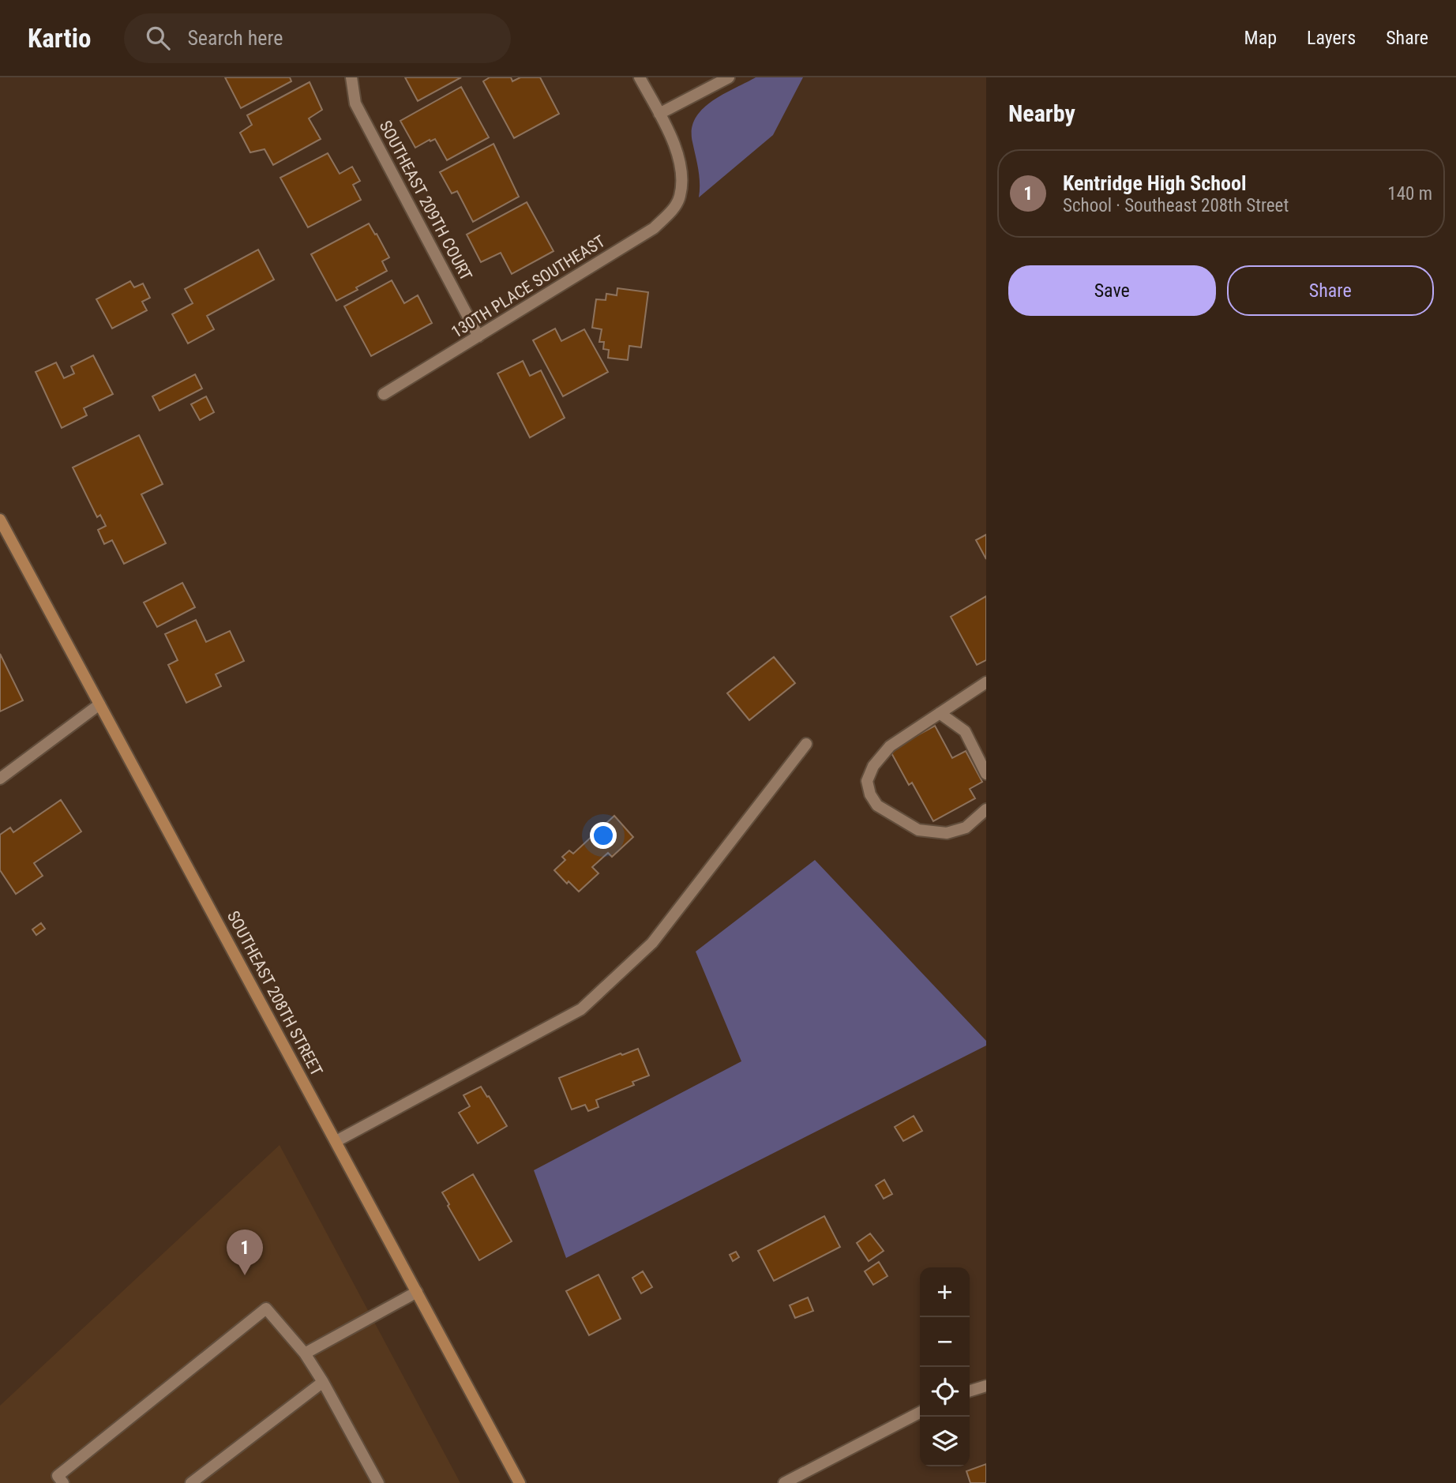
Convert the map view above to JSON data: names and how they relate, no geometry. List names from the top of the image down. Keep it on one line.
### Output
{"streets":{"main road":["SOUTHEAST 208TH STREET"],"street":["SOUTHEAST 209TH COURT","130TH PLACE SOUTHEAST"]},"crossings":[["SOUTHEAST 209TH COURT","130TH PLACE SOUTHEAST"]],"page":{"header":"Kartio","search":"Search here","nav":["Map","Layers","Share"],"heading":"Nearby","list":[{"mark":"1","name":"Kentridge High School","note":"School · Southeast 208th Street","value":"140 m"}],"buttons":["Save","Share"],"pins":"1","map_buttons":["+","−"]}}
